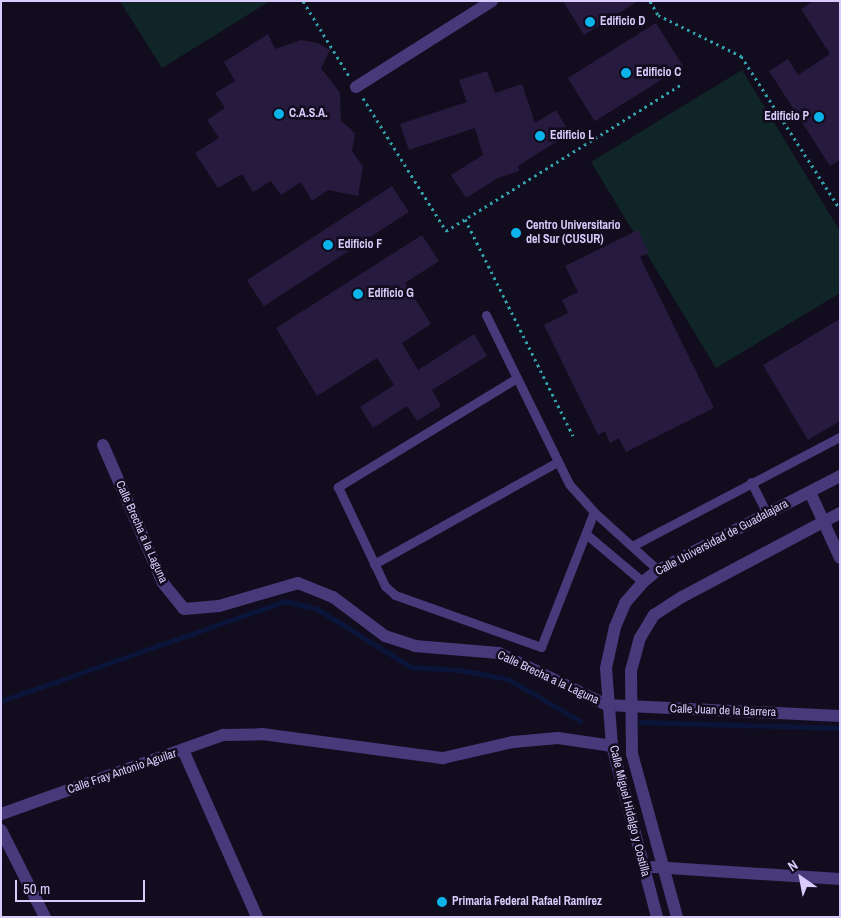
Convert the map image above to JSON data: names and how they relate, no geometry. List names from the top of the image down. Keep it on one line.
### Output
{"streets":{"street":["Calle Brecha a la Laguna","Calle Universidad de Guadalajara","Calle Juan de la Barrera","Calle Fray Antonio Aguilar","Calle Miguel Hidalgo y Costilla"]},"crossings":[["Calle Brecha a la Laguna","Calle Universidad de Guadalajara"],["Calle Brecha a la Laguna","Calle Juan de la Barrera"],["Calle Brecha a la Laguna","Calle Miguel Hidalgo y Costilla"],["Calle Universidad de Guadalajara","Calle Juan de la Barrera"],["Calle Universidad de Guadalajara","Calle Miguel Hidalgo y Costilla"],["Calle Juan de la Barrera","Calle Miguel Hidalgo y Costilla"]],"places":["Edificio D","Edificio C","C.A.S.A.","Edificio P","Edificio L","Centro Universitario del Sur (CUSUR)","Edificio F","Edificio G","Primaria Federal Rafael Ramírez"],"scale_bar":"50 m","north":"top left"}
